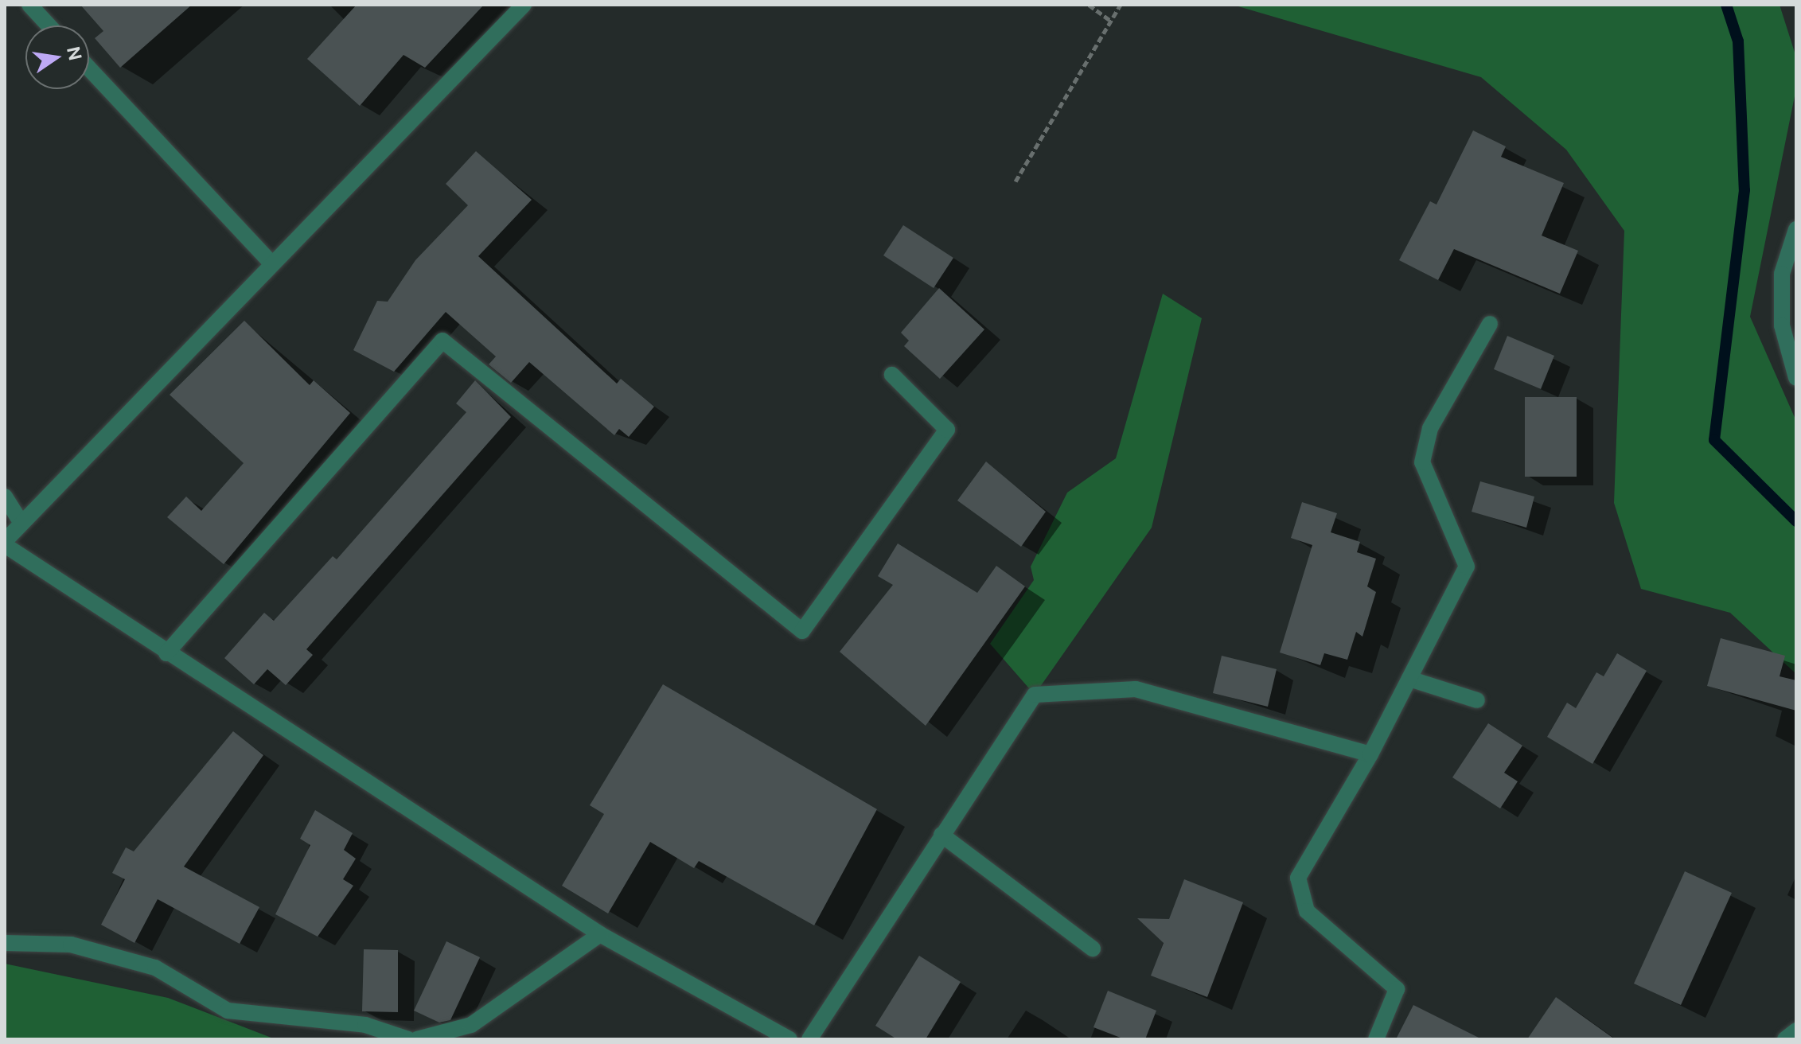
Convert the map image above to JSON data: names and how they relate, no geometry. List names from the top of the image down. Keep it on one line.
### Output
{"north":"right"}
